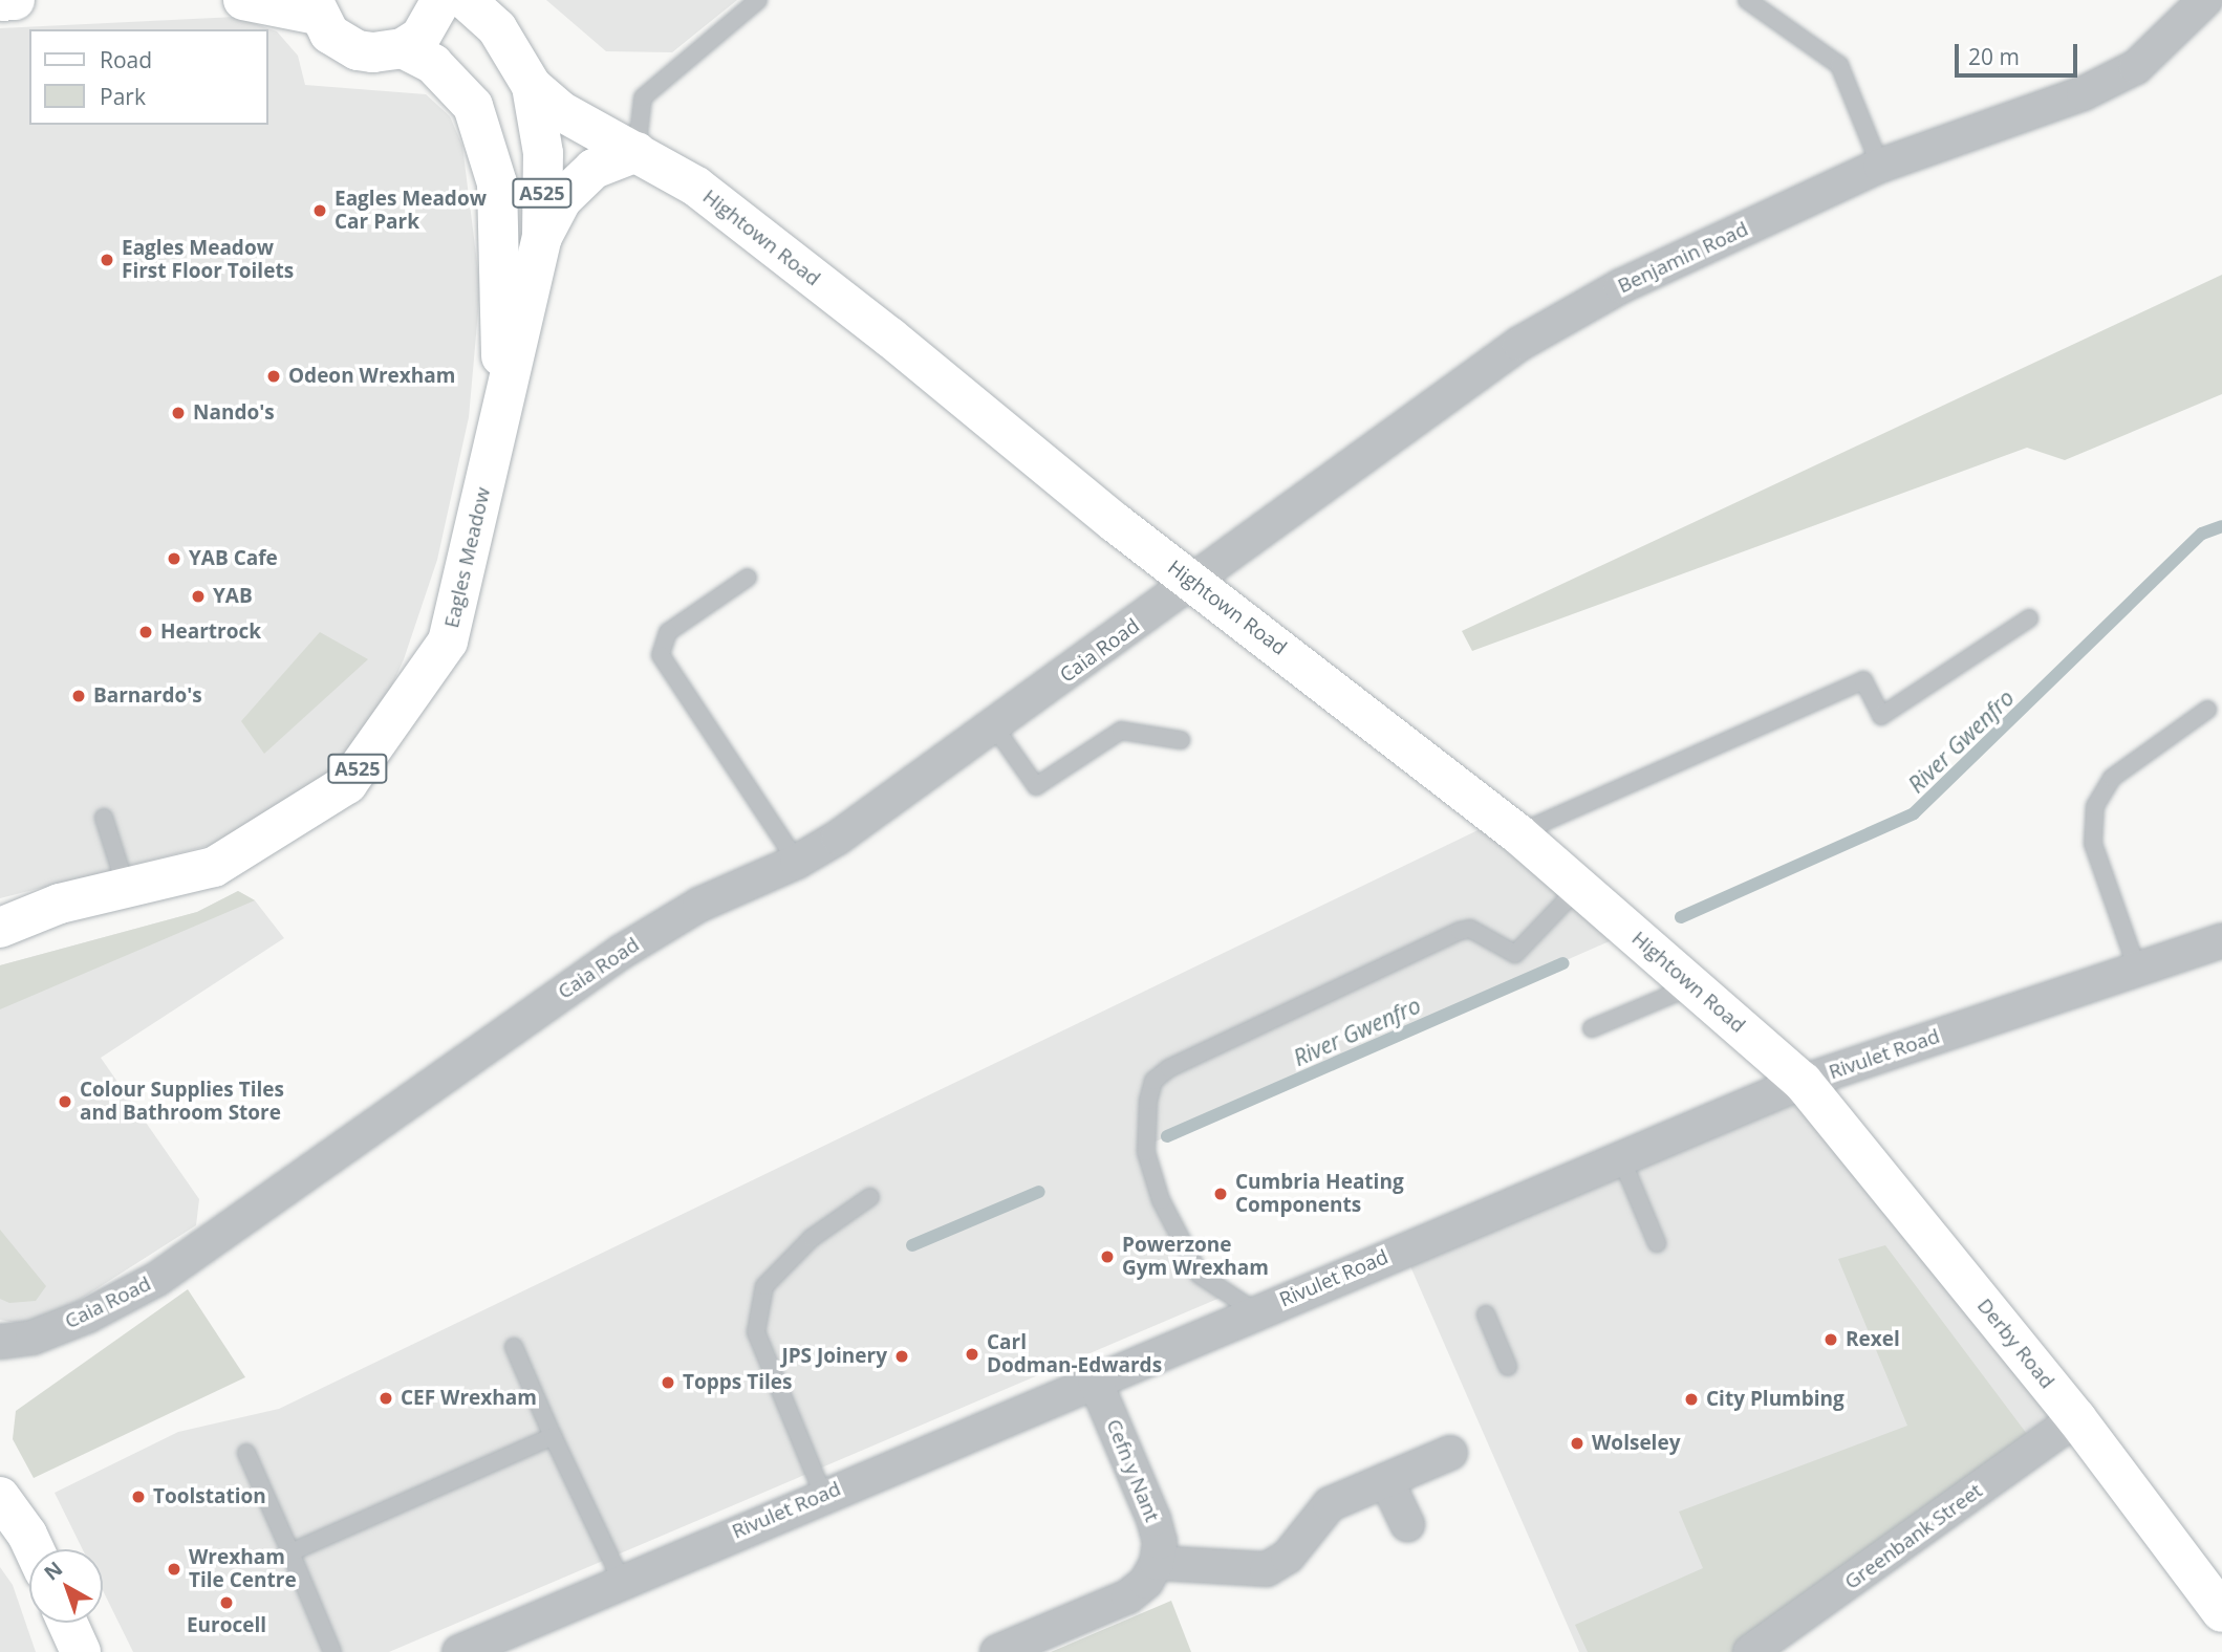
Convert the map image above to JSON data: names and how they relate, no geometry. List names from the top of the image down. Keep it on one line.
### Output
{"streets":{"street":["A525","Hightown Road","Benjamin Road","Eagles Meadow","Caia Road","Rivulet Road","Derby Road","Cefn y Nant","Greenbank Street"]},"crossings":[["Hightown Road","Benjamin Road"],["Hightown Road","Eagles Meadow"],["Hightown Road","Caia Road"],["Hightown Road","Rivulet Road"],["Hightown Road","Derby Road"],["Benjamin Road","Caia Road"],["Rivulet Road","Derby Road"],["Rivulet Road","Cefn y Nant"],["Derby Road","Greenbank Street"]],"water":["River Gwenfro"],"places":["Eagles Meadow Car Park","Eagles Meadow First Floor Toilets","Odeon Wrexham","Nando's","YAB Cafe","YAB","Heartrock","Barnardo's","Colour Supplies Tiles and Bathroom Store","Cumbria Heating Components","Powerzone Gym Wrexham","Rexel","Carl Dodman-Edwards","JPS Joinery","Topps Tiles","CEF Wrexham","City Plumbing","Wolseley","Toolstation","Wrexham Tile Centre","Eurocell"],"legend":["Road","Park"],"scale_bar":"20 m","north":"top left"}
